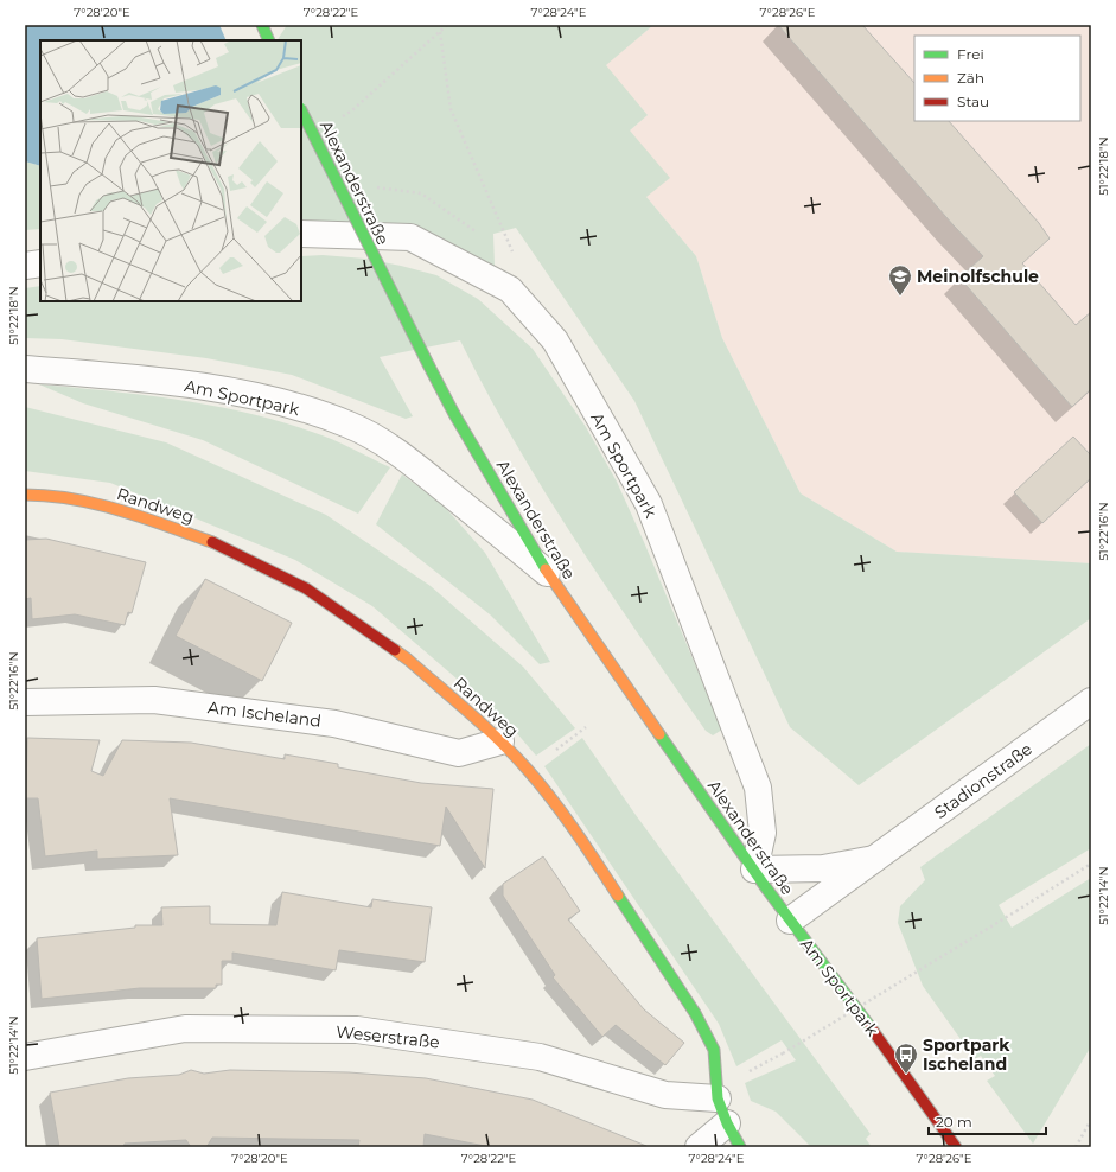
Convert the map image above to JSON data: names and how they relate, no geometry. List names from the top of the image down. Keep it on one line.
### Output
{"streets":{"main road":["Alexanderstraße","Am Sportpark","Randweg"],"street":["Am Ischeland","Stadionstraße","Weserstraße"]},"crossings":[["Alexanderstraße","Am Sportpark"],["Alexanderstraße","Stadionstraße"],["Am Sportpark","Stadionstraße"],["Randweg","Am Ischeland"],["Randweg","Weserstraße"]],"places":{"school or university":["Meinolfschule"],"bus stop":["Sportpark Ischeland"]},"legend":["Frei","Zäh","Stau"],"scale_bar":"20 m","coordinates":["7°28'20\"E","7°28'22\"E","7°28'24\"E","7°28'26\"E","51°22'18\"N","51°22'16\"N","51°22'14\"N"]}
